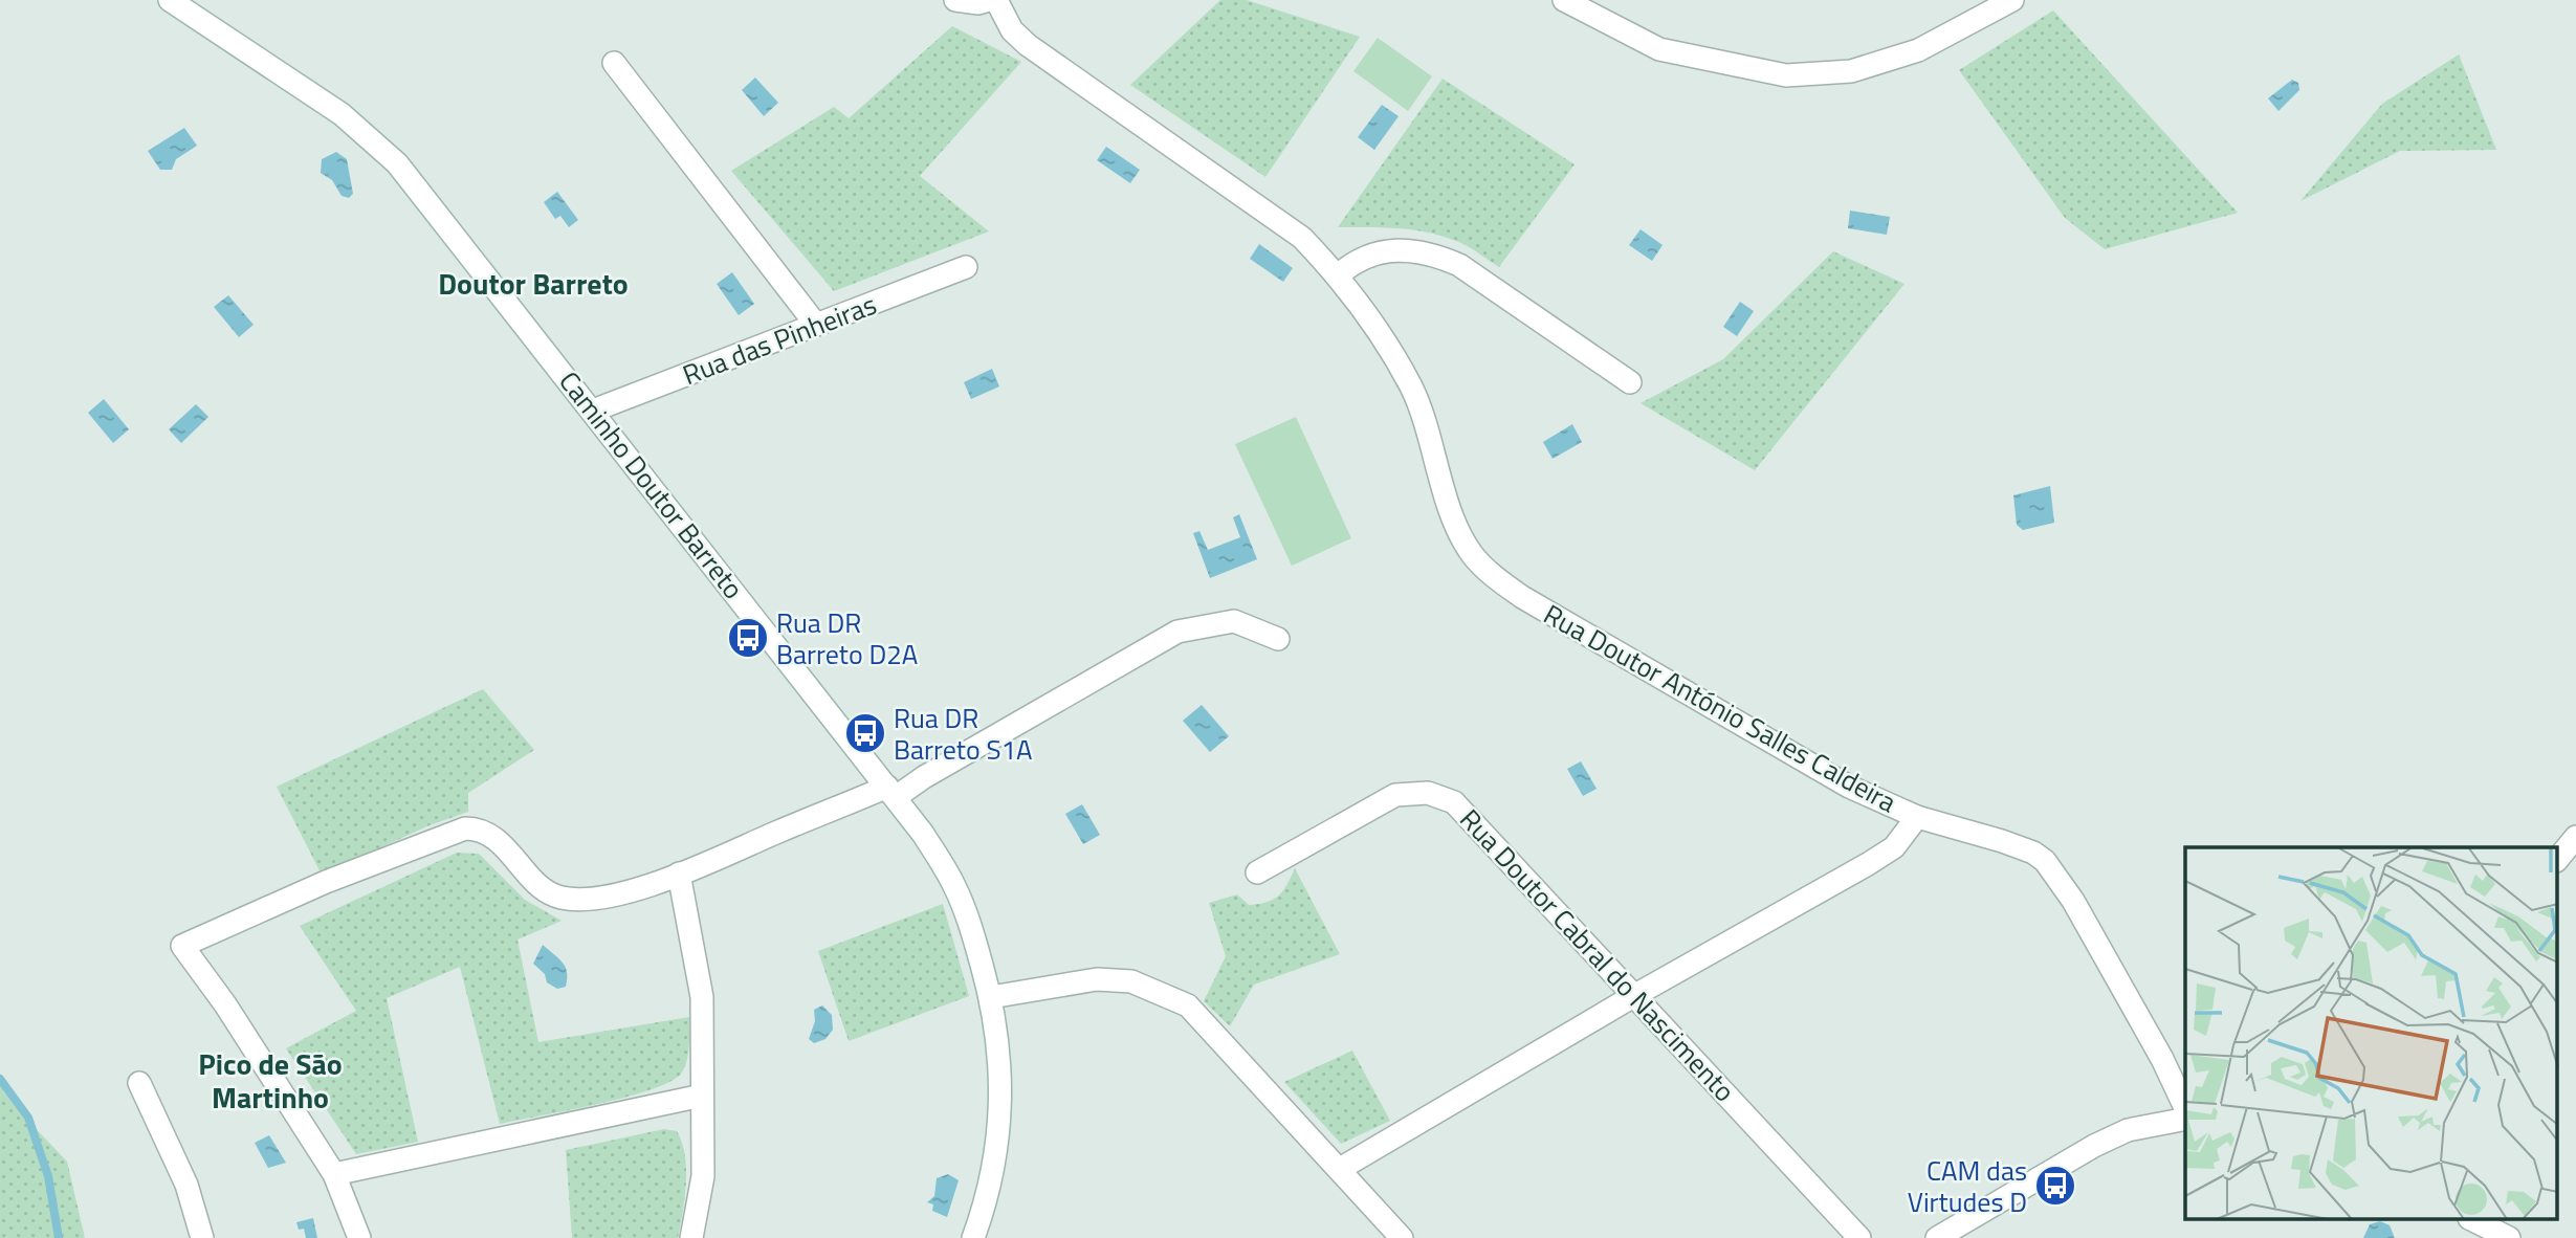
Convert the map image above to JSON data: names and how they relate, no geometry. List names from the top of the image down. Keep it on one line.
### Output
{"streets":{"street":["Rua das Pinheiras","Caminho Doutor Barreto","Rua Doutor António Salles Caldeira","Rua Doutor Cabral do Nascimento"]},"crossings":[["Rua das Pinheiras","Caminho Doutor Barreto"]],"districts":["Doutor Barreto","Pico de São Martinho"],"places":{"bus stop":["Rua DR Barreto D2A","Rua DR Barreto S1A","CAM das Virtudes D"]}}
